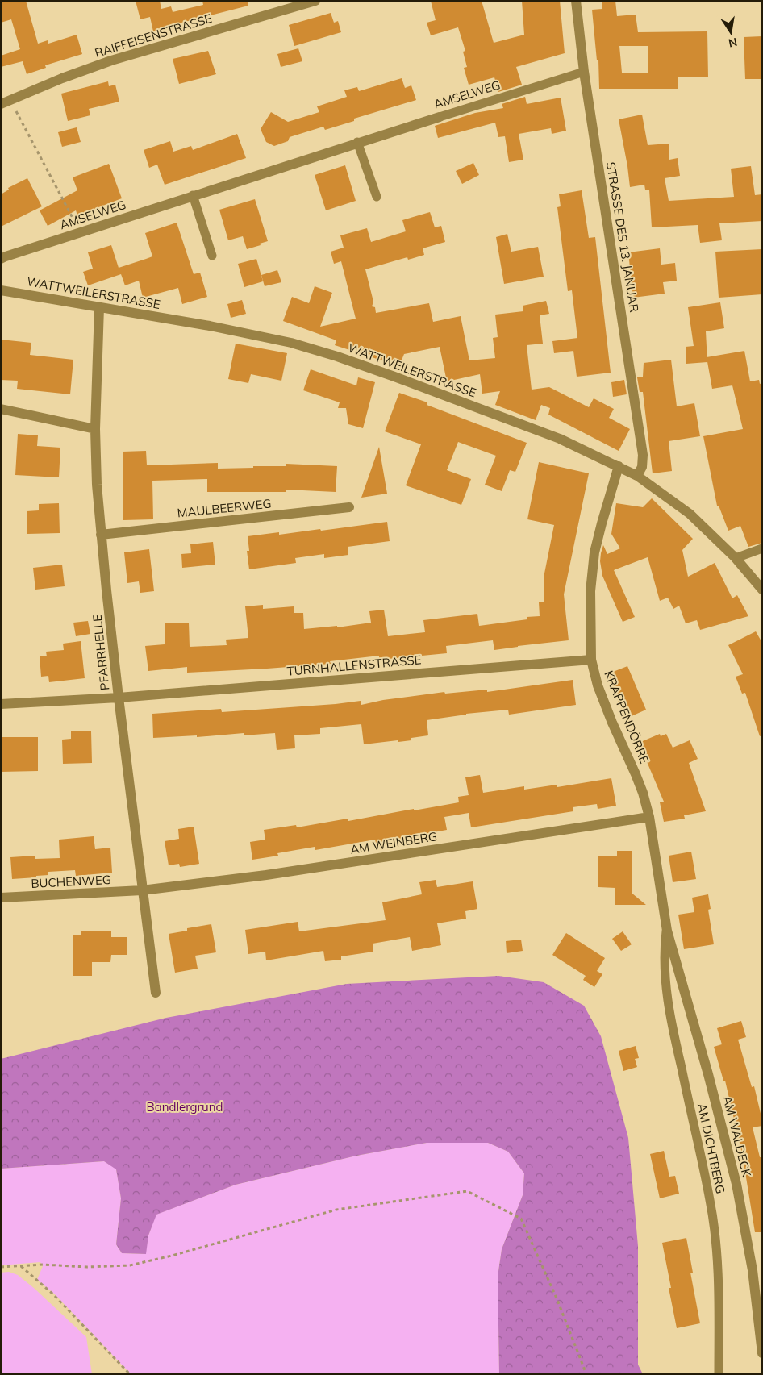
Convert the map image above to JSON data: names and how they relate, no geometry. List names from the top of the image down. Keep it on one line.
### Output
{"streets":{"street":["RAIFFEISENSTRASSE","AMSELWEG","STRASSE DES 13. JANUAR","WATTWEILERSTRASSE","MAULBEERWEG","PFARRHELLE","TURNHALLENSTRASSE","KRAPPENDÖRRE","AM WEINBERG","BUCHENWEG","AM WALDECK"],"lane":["AM DICHTBERG"]},"crossings":[["AMSELWEG","STRASSE DES 13. JANUAR"],["STRASSE DES 13. JANUAR","WATTWEILERSTRASSE"],["WATTWEILERSTRASSE","PFARRHELLE"],["WATTWEILERSTRASSE","KRAPPENDÖRRE"],["MAULBEERWEG","PFARRHELLE"],["PFARRHELLE","TURNHALLENSTRASSE"],["PFARRHELLE","AM WEINBERG"],["PFARRHELLE","BUCHENWEG"],["TURNHALLENSTRASSE","KRAPPENDÖRRE"],["KRAPPENDÖRRE","AM WEINBERG"],["KRAPPENDÖRRE","AM WALDECK"],["KRAPPENDÖRRE","AM DICHTBERG"],["AM WEINBERG","BUCHENWEG"],["AM WALDECK","AM DICHTBERG"]],"parks":["Bandlergrund"],"north":"bottom"}
